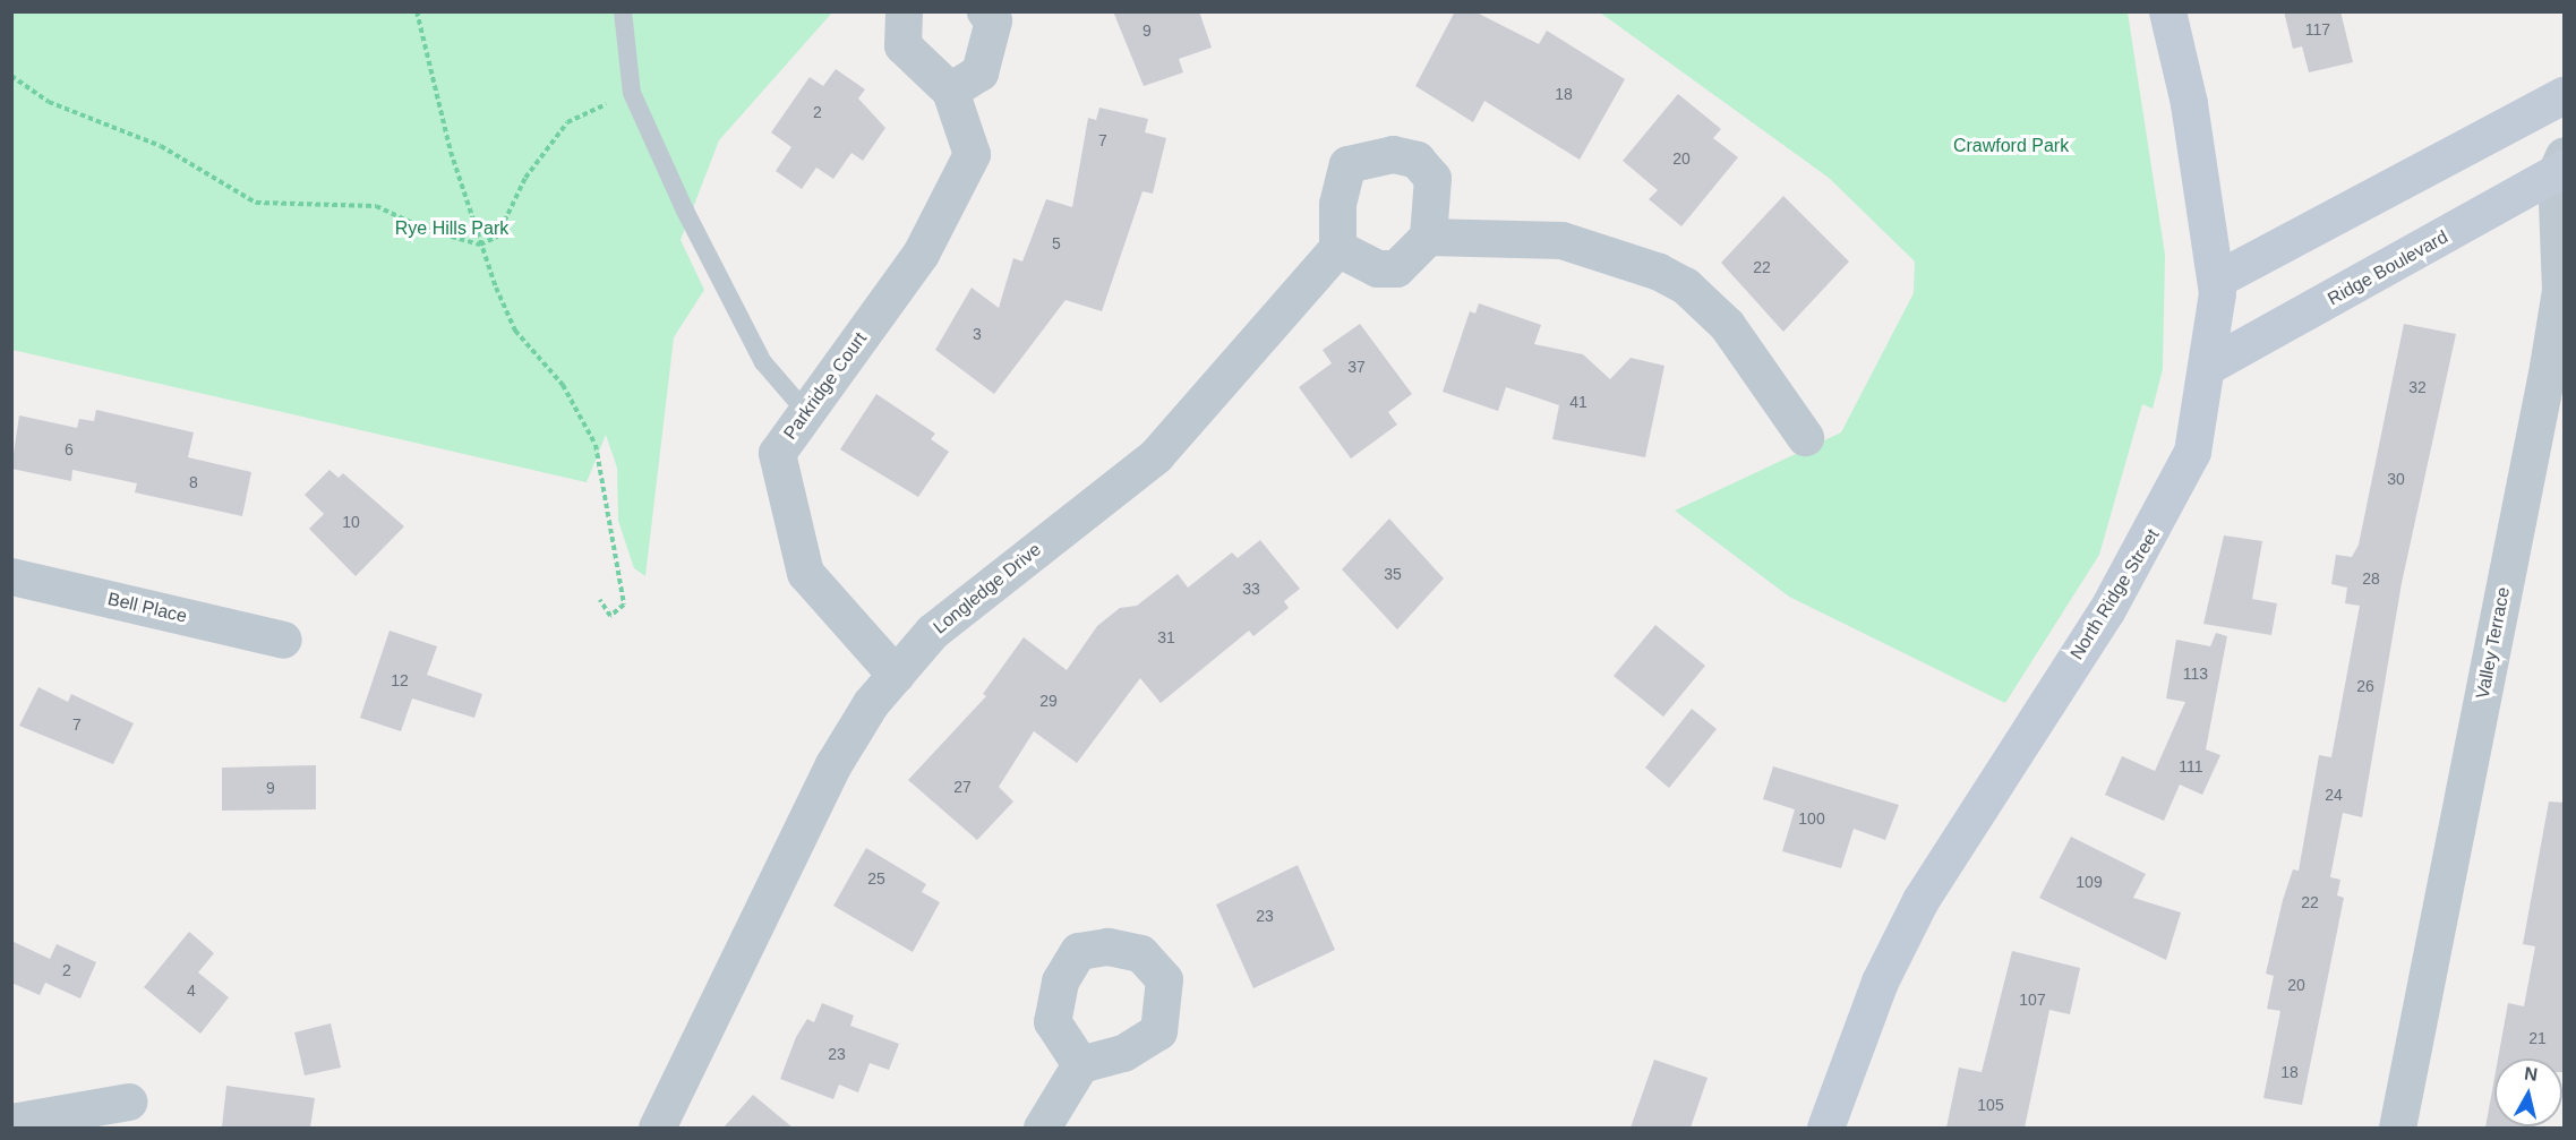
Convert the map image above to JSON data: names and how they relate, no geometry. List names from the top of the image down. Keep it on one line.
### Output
{"streets":{"street":["Ridge Boulevard","Parkridge Court","Longledge Drive","North Ridge Street","Bell Place","Valley Terrace"]},"crossings":[["Ridge Boulevard","North Ridge Street"],["Ridge Boulevard","Valley Terrace"],["Parkridge Court","Longledge Drive"]],"parks":["Crawford Park","Rye Hills Park"],"house_numbers":["117","9","18","2","7","20","5","22","3","37","32","41","6","30","8","10","35","28","33","31","113","12","26","29","7","111","27","9","24","100","25","109","22","23","2","20","4","107","21","23","18","105"],"north":"top"}
